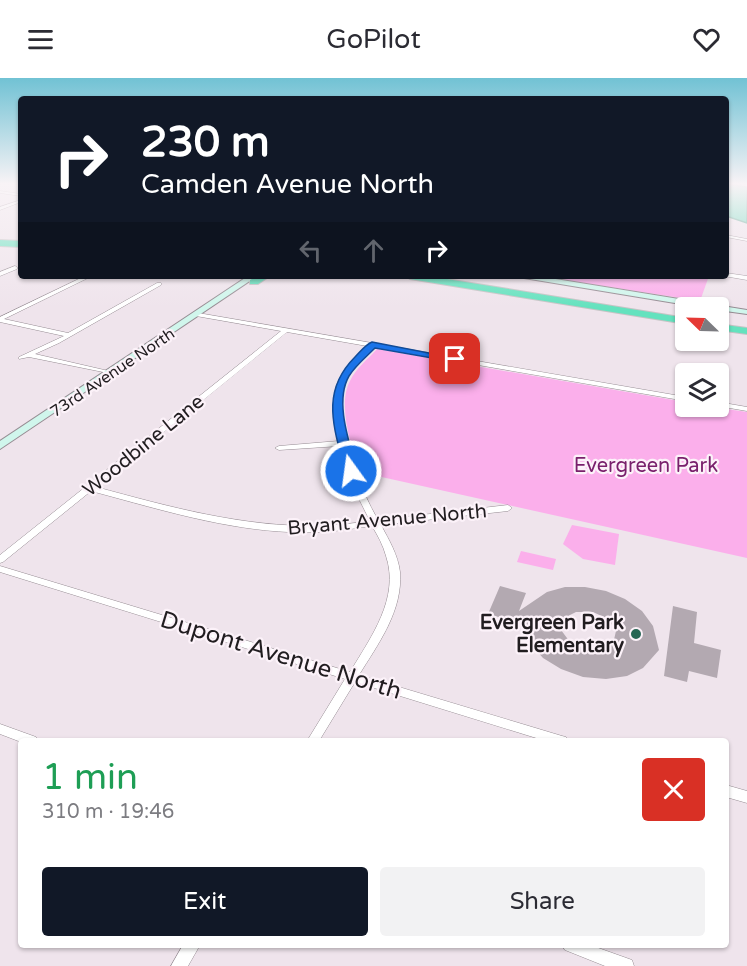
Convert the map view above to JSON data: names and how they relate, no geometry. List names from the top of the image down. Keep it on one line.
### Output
{"streets":{"street":["73rd Avenue North","Woodbine Lane","Bryant Avenue North","Dupont Avenue North"]},"crossings":[["Woodbine Lane","Bryant Avenue North"]],"parks":["Evergreen Park"],"places":["Evergreen Park Elementary"],"north":"top left","page":{"header":"GoPilot","turn":["230 m","Camden Avenue North"],"heading":["1 min","310 m · 19:46"],"buttons":["Exit","Share"]}}
